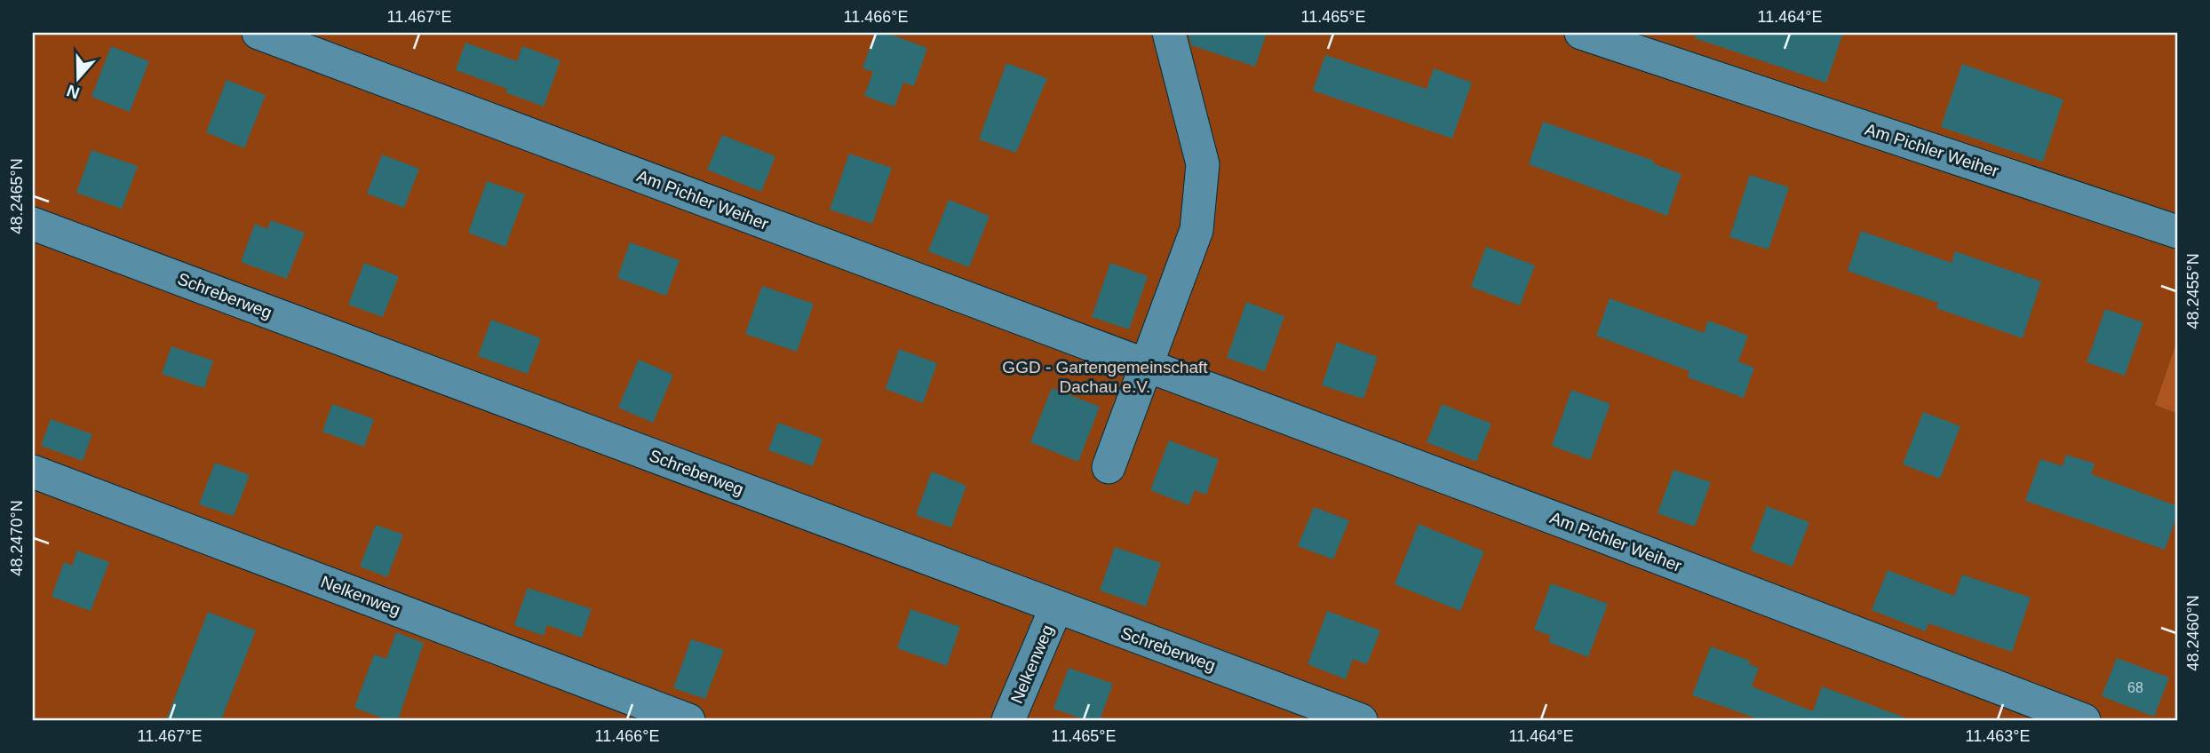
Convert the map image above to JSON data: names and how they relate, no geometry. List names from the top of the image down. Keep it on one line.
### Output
{"streets":{"street":["Am Pichler Weiher","Schreberweg","Nelkenweg"]},"crossings":[["Schreberweg","Nelkenweg"]],"parks":["GGD - Gartengemeinschaft Dachau e.V."],"house_numbers":["68"],"north":"bottom","coordinates":["11.467°E","11.466°E","11.465°E","11.464°E","48.2465°N","48.2455°N","48.2470°N","48.2460°N","11.463°E"]}
